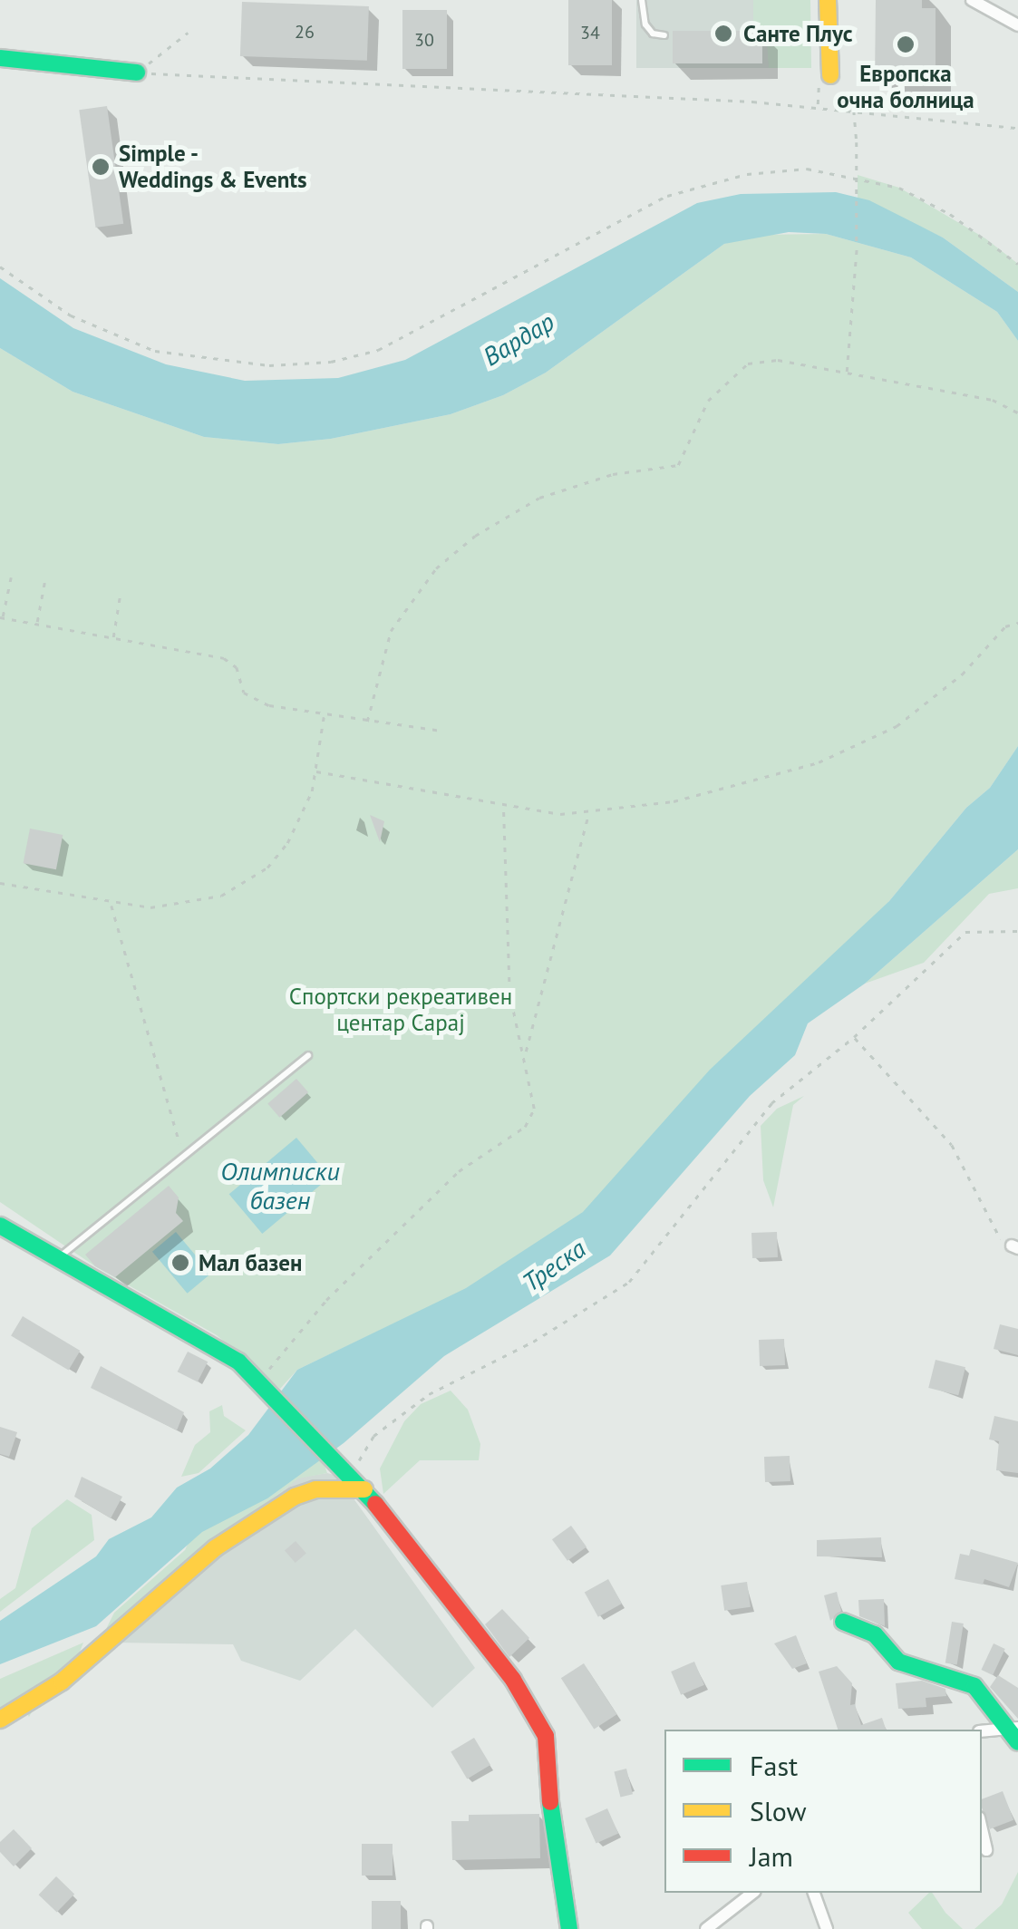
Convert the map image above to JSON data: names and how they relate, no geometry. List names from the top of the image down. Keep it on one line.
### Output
{"water":["Вардар","Олимписки базен","Треска"],"parks":["Спортски рекреативен центар Сарај"],"places":["Санте Плус","Европска очна болница","Simple - Weddings & Events","Мал базен"],"house_numbers":["26","34","30"],"legend":["Fast","Slow","Jam"]}
